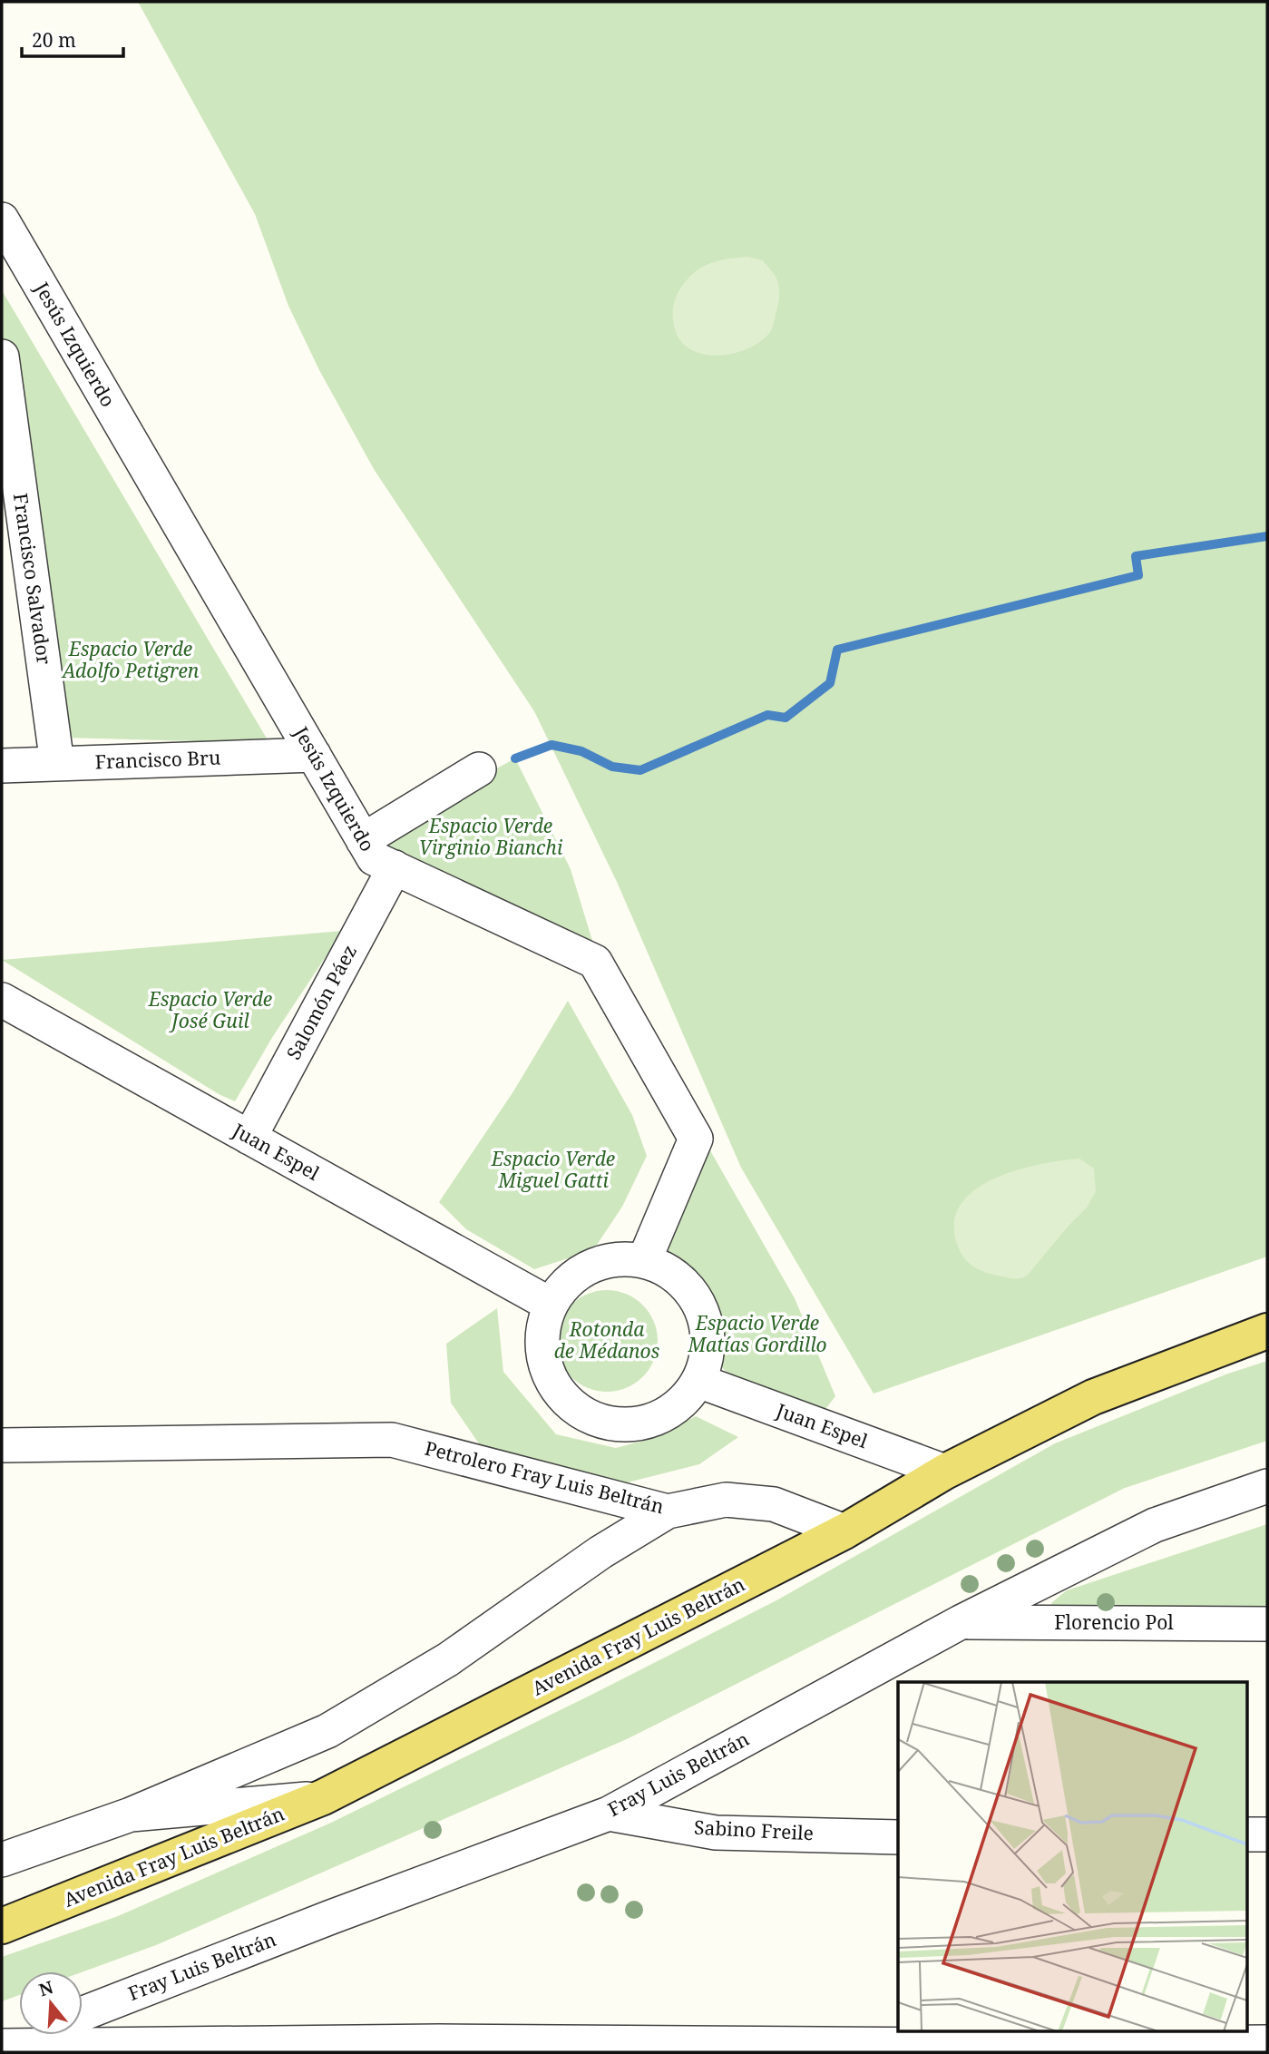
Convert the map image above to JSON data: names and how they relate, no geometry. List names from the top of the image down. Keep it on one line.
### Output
{"streets":{"main road":["Avenida Fray Luis Beltrán"],"street":["Jesús Izquierdo","Francisco Salvador","Francisco Bru","Salomón Páez","Juan Espel","Petrolero Fray Luis Beltrán","Florencio Pol","Fray Luis Beltrán","Sabino Freile"]},"crossings":[["Jesús Izquierdo","Francisco Bru"],["Jesús Izquierdo","Salomón Páez"],["Jesús Izquierdo","Juan Espel"],["Francisco Salvador","Francisco Bru"],["Salomón Páez","Juan Espel"],["Juan Espel","Avenida Fray Luis Beltrán"],["Petrolero Fray Luis Beltrán","Avenida Fray Luis Beltrán"],["Florencio Pol","Fray Luis Beltrán"],["Fray Luis Beltrán","Sabino Freile"]],"parks":["Espacio Verde Adolfo Petigren","Espacio Verde Virginio Bianchi","Espacio Verde José Guil","Espacio Verde Miguel Gatti","Espacio Verde Matías Gordillo","Rotonda de Médanos"],"scale_bar":"20 m","north":"top"}
